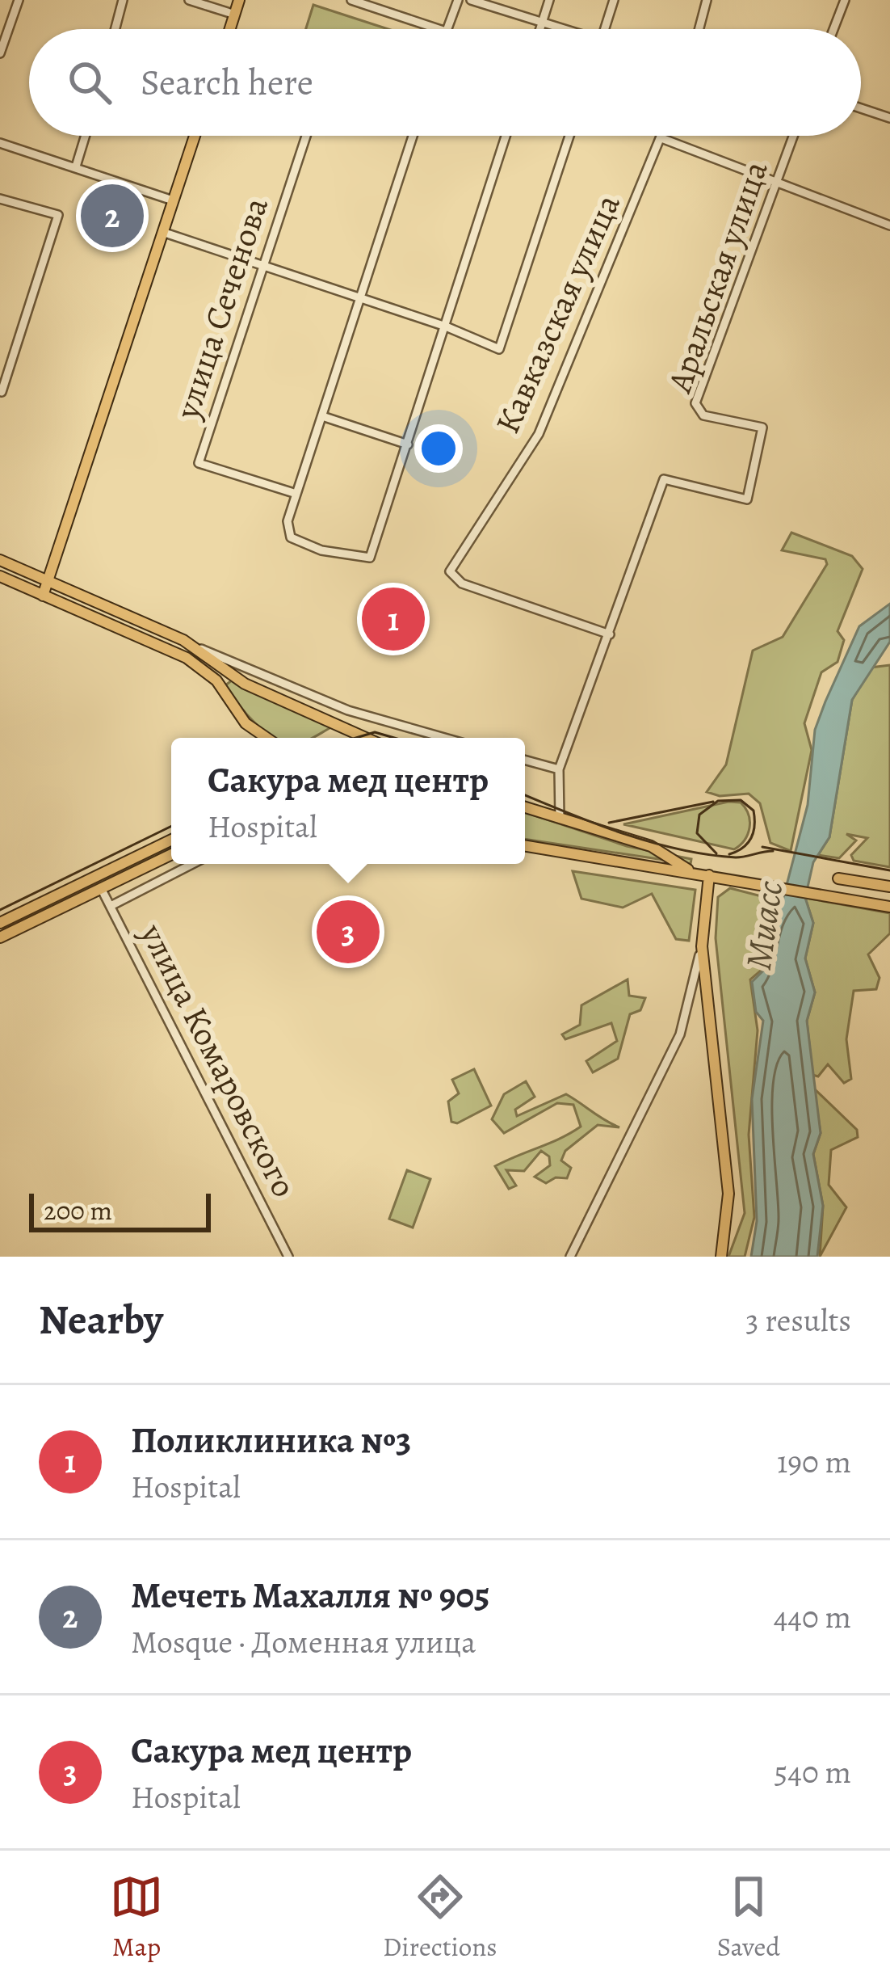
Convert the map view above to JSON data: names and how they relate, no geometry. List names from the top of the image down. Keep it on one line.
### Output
{"streets":{"street":["Аральская улица","улица Сеченова","Кавказская улица","улица Комаровского"]},"crossings":[["Аральская улица","Кавказская улица"]],"water":["Миасс"],"scale_bar":"200 m","page":{"search":"Search here","pins":["2","1","3"],"popup":["Сакура мед центр","Hospital"],"scale":"200 m","heading":["Nearby","3 results"],"list":[{"mark":"1","name":"Поликлиника №3","note":"Hospital","value":"190 m"},{"mark":"2","name":"Мечеть Махалля № 905","note":"Mosque · Доменная улица","value":"440 m"},{"mark":"3","name":"Сакура мед центр","note":"Hospital","value":"540 m"}],"nav":["Map","Directions","Saved"]}}
